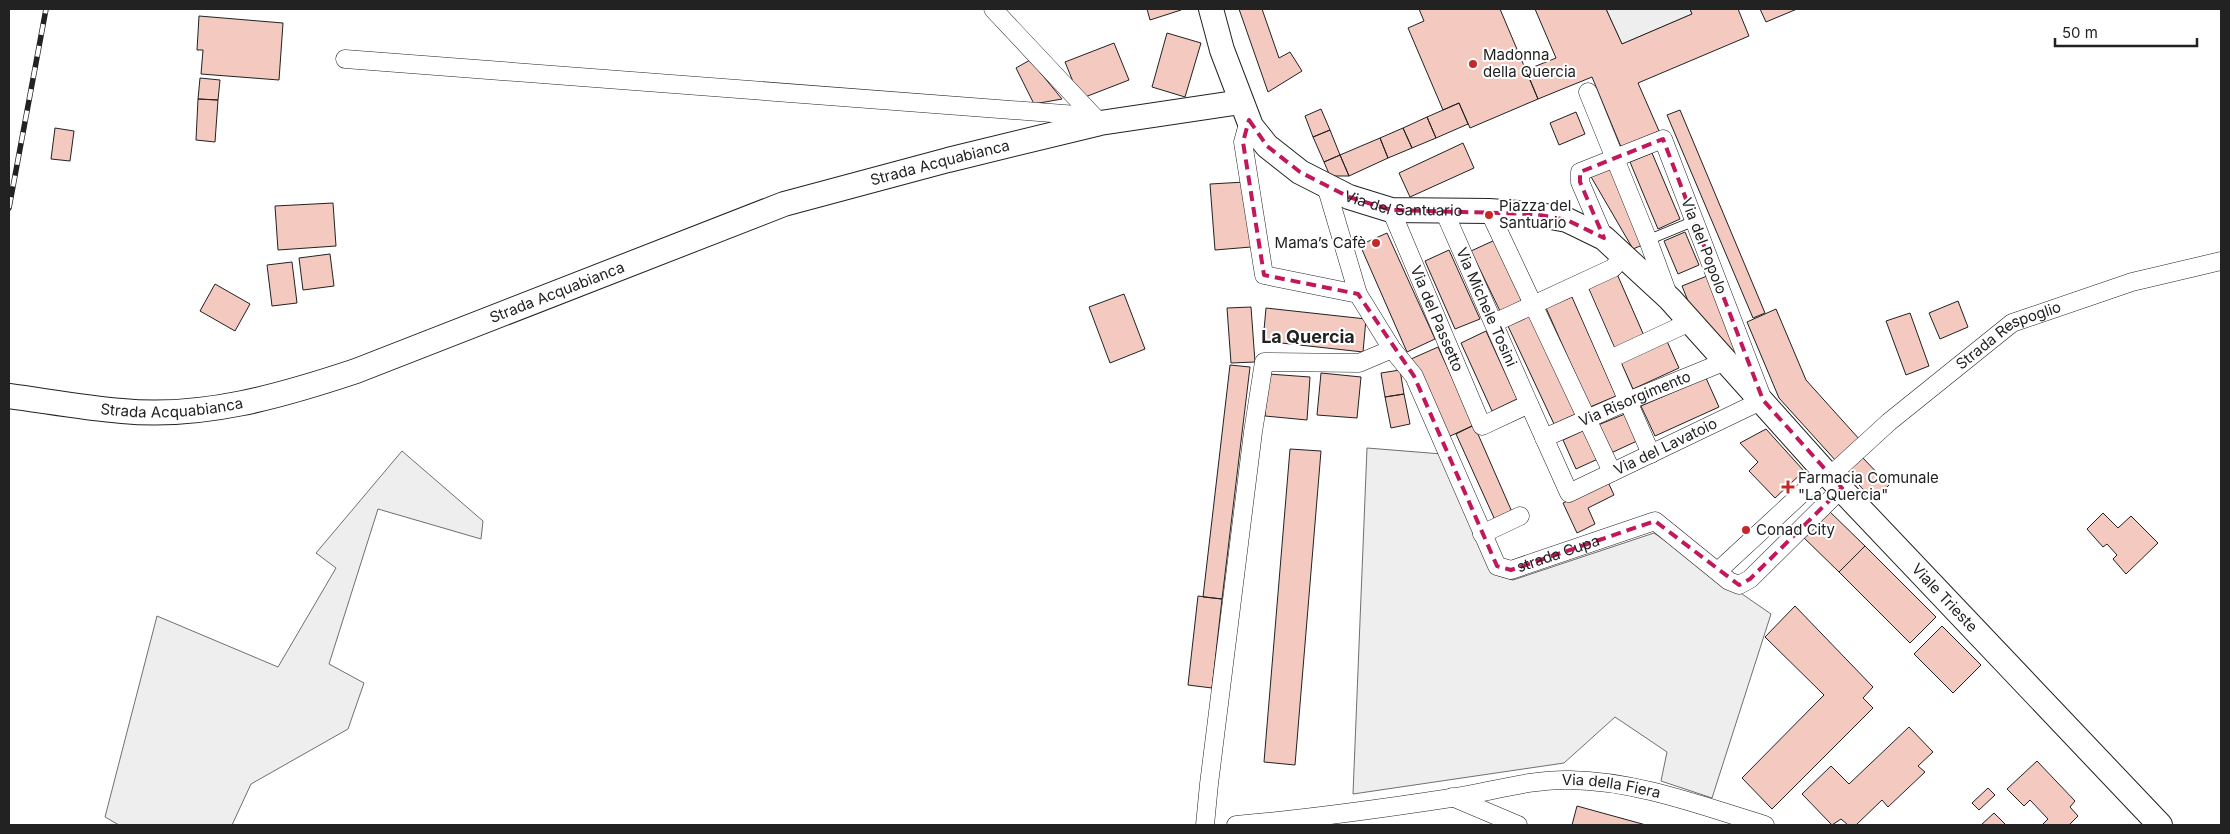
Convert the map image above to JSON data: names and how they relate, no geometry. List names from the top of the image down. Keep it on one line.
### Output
{"streets":{"main road":["Strada Acquabianca","Via del Santuario","Viale Trieste"],"street":["Via del Popolo","Via Michele Tosini","Via del Passetto","Strada Respoglio","Via Risorgimento","Via del Lavatoio","strada Cupa","Via della Fiera"]},"crossings":[["Strada Acquabianca","Via del Santuario"],["Via del Santuario","Via del Popolo"],["Via del Santuario","Via Michele Tosini"],["Via del Santuario","Via del Passetto"],["Via del Santuario","Via Risorgimento"],["Via del Santuario","strada Cupa"],["Via del Santuario","Viale Trieste"],["Via del Popolo","Via del Lavatoio"],["Via del Popolo","Viale Trieste"],["Via Michele Tosini","Via del Passetto"],["Via Michele Tosini","Via Risorgimento"],["Via Michele Tosini","Via del Lavatoio"],["Strada Respoglio","Viale Trieste"],["Via Risorgimento","Viale Trieste"],["Via del Lavatoio","Viale Trieste"]],"districts":["La Quercia"],"places":{"other":["Madonna della Quercia","Piazza del Santuario","Mama’s Cafè","Conad City"],"health":["Farmacia Comunale \"La Quercia\""]},"scale_bar":"50 m"}
